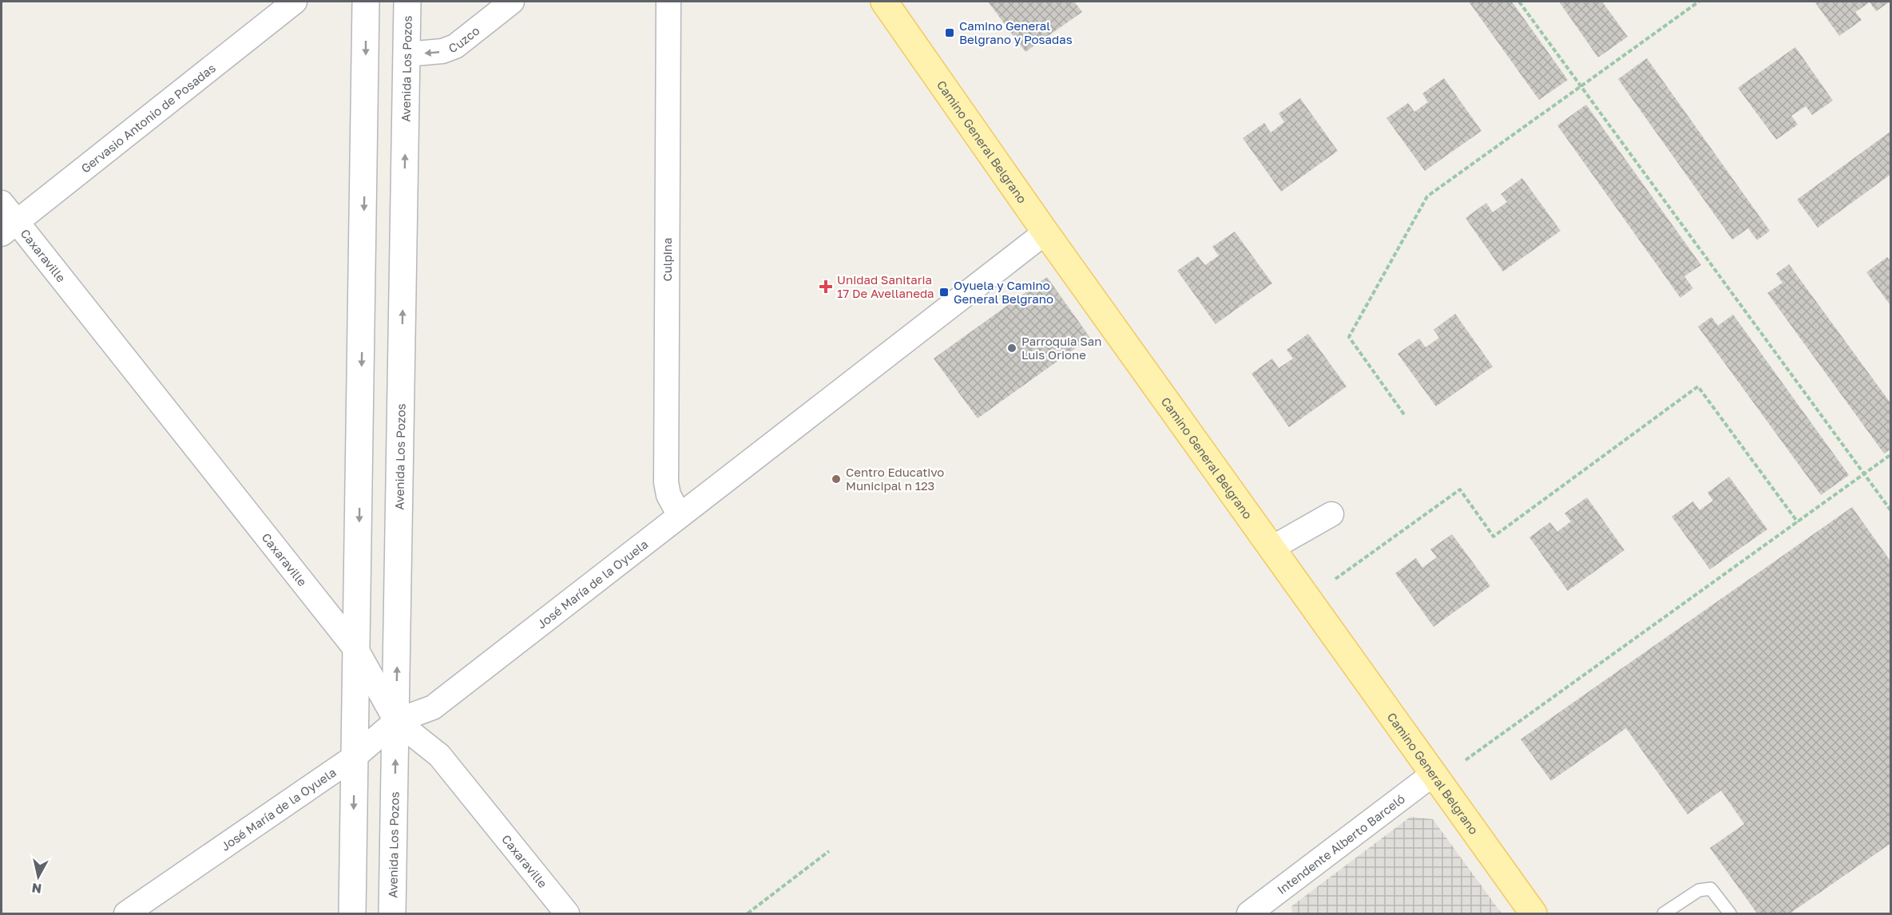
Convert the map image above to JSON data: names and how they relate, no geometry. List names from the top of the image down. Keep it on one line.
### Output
{"streets":{"main road":["Camino General Belgrano"],"street":["Cuzco","Avenida Los Pozos","Gervasio Antonio de Posadas","Caxaraville","Culpina","José María de la Oyuela","Intendente Alberto Barceló"]},"crossings":[["Cuzco","Avenida Los Pozos"],["Avenida Los Pozos","Caxaraville"],["Avenida Los Pozos","José María de la Oyuela"],["Gervasio Antonio de Posadas","Caxaraville"],["Camino General Belgrano","José María de la Oyuela"],["Camino General Belgrano","Intendente Alberto Barceló"],["Caxaraville","José María de la Oyuela"],["Culpina","José María de la Oyuela"]],"one_way":["Cuzco"],"places":{"transit":["Camino General Belgrano y Posadas","Oyuela y Camino General Belgrano"],"health":["Unidad Sanitaria 17 De Avellaneda"],"other":["Parroquia San Luis Orione","Centro Educativo Municipal n 123"]},"north":"bottom"}
